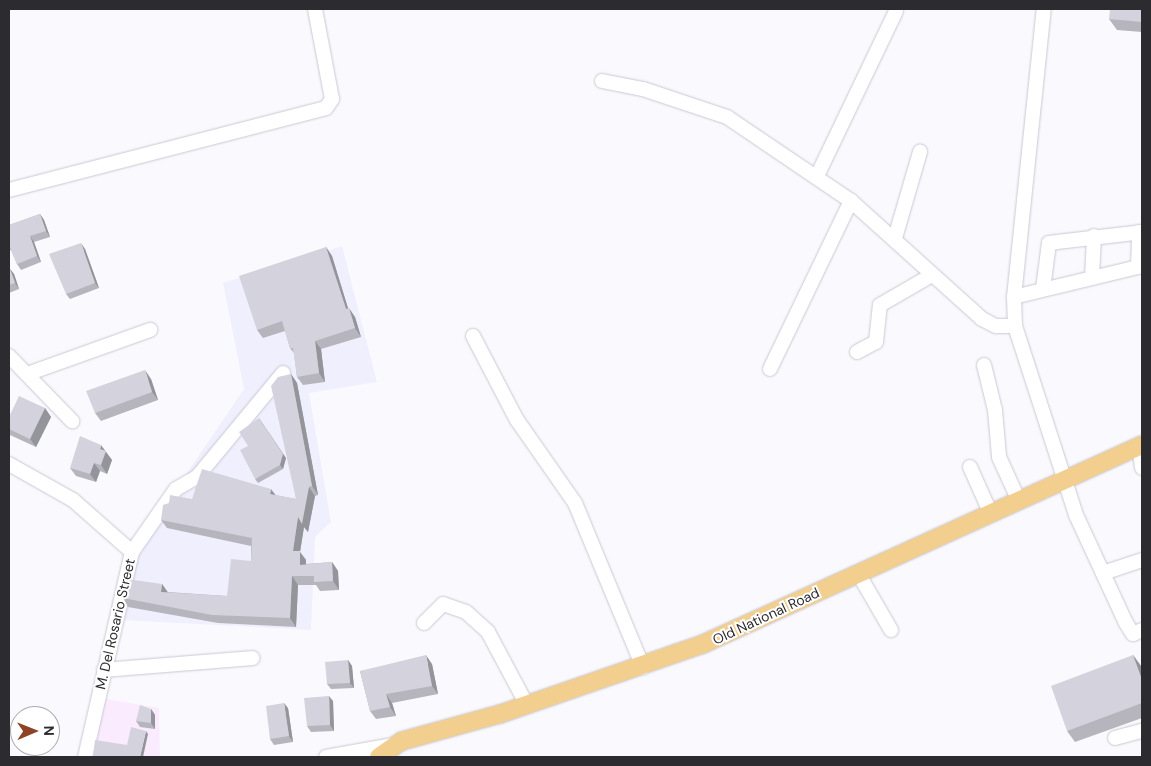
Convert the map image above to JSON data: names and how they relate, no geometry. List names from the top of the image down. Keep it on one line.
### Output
{"streets":{"main road":["Old National Road"],"street":["M. Del Rosario Street"]},"north":"right"}
